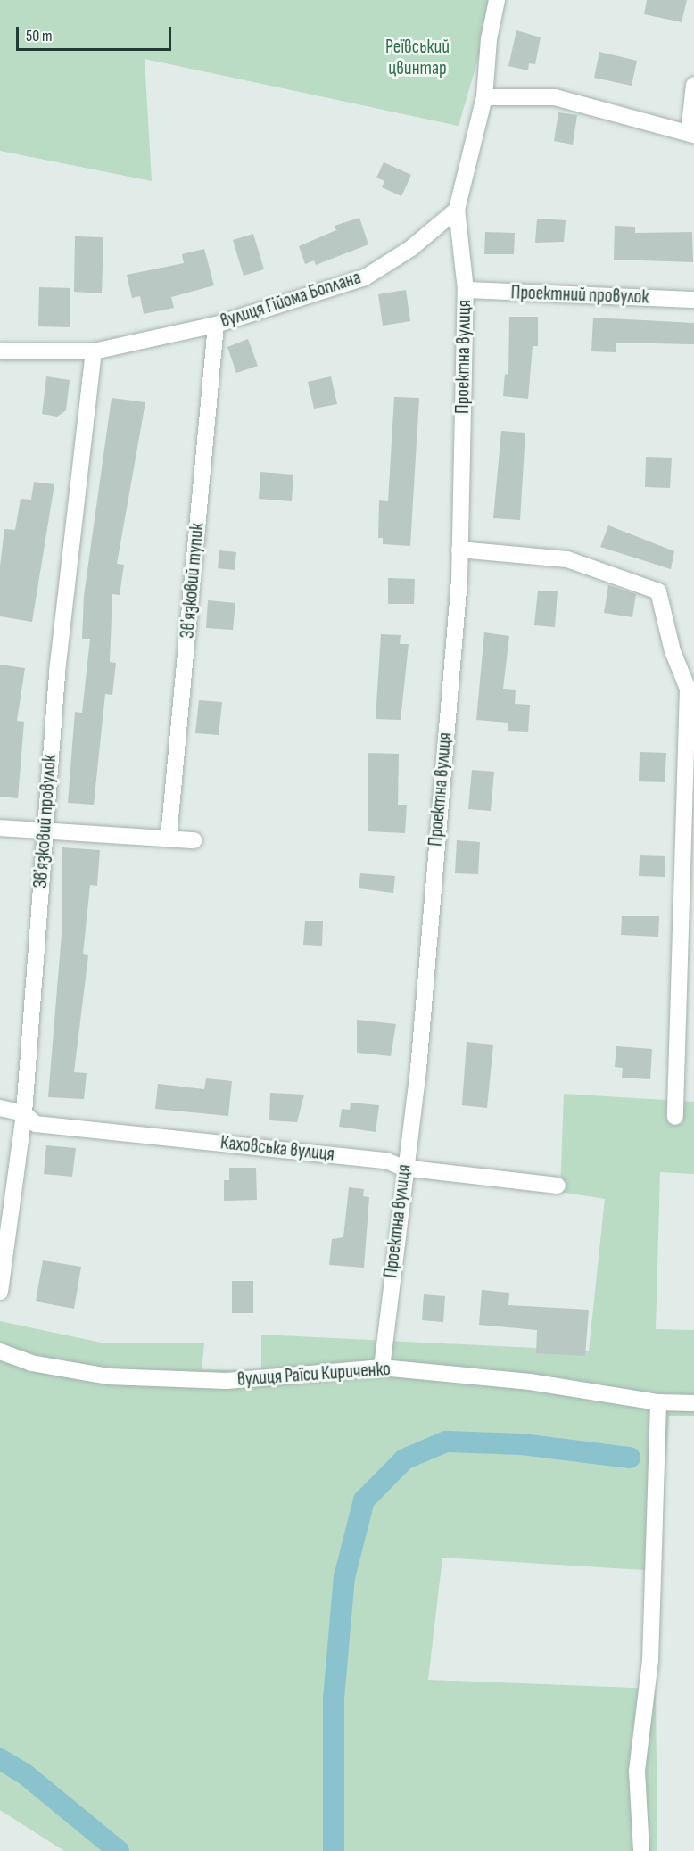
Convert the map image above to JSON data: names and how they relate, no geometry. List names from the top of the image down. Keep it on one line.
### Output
{"streets":{"street":["Проектний провулок","вулиця Гійома Боплана","Проектна вулиця","Звʼязковий тупик","Звʼязковий провулок","Каховська вулиця","вулиця Раїси Кириченко"]},"crossings":[["Проектний провулок","Проектна вулиця"],["вулиця Гійома Боплана","Проектна вулиця"],["вулиця Гійома Боплана","Звʼязковий тупик"],["вулиця Гійома Боплана","Звʼязковий провулок"],["Проектна вулиця","Каховська вулиця"],["Проектна вулиця","вулиця Раїси Кириченко"],["Звʼязковий провулок","Каховська вулиця"]],"parks":["Реївський цвинтар"],"scale_bar":"50 m"}
